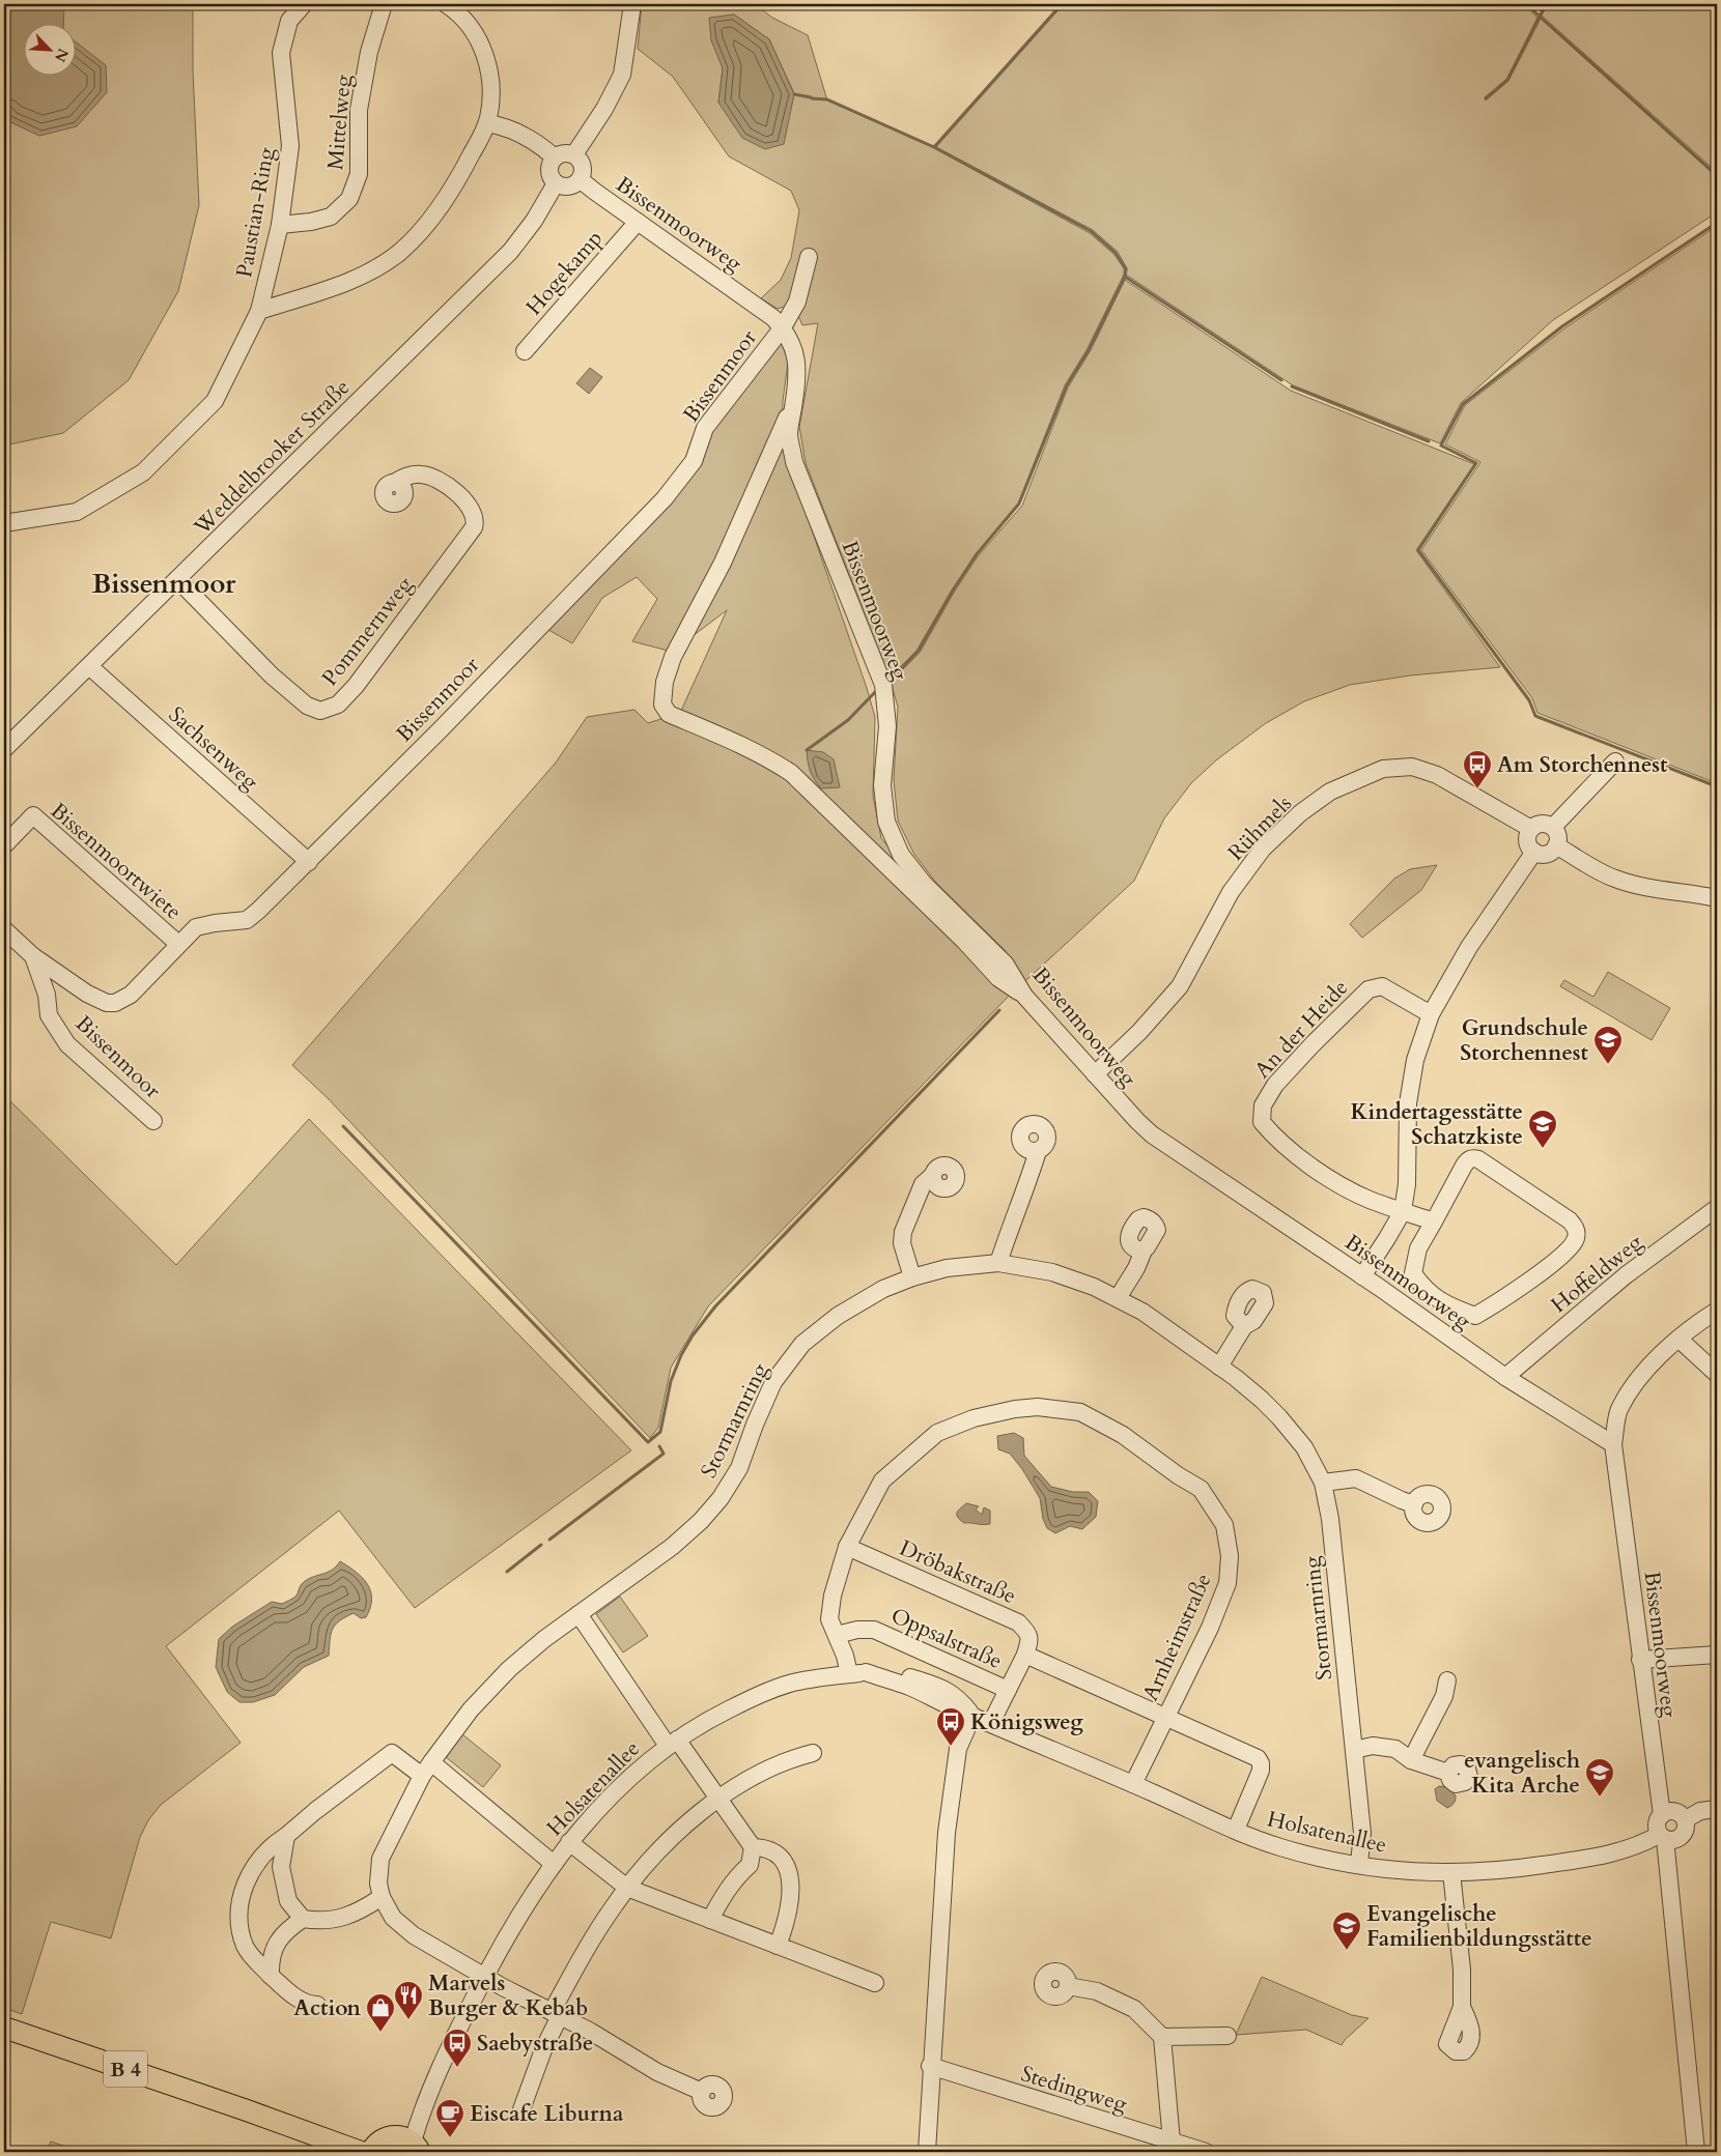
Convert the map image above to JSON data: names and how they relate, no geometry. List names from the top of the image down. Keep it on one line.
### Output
{"streets":{"main road":["B 4"],"street":["Mittelweg","Paustian-Ring","Bissenmoorweg","Hogekamp","Bissenmoor","Weddelbrooker Straße","Pommernweg","Sachsenweg","Rühmels","Bissenmoortwiete","An der Heide","Hoffeldweg","Stormarnring","Dröbakstraße","Arnheimstraße","Oppsalstraße","Holsatenallee","Stedingweg"]},"crossings":[["Mittelweg","Paustian-Ring"],["Bissenmoorweg","Hogekamp"],["Bissenmoorweg","Bissenmoor"],["Bissenmoorweg","Weddelbrooker Straße"],["Bissenmoorweg","Rühmels"],["Bissenmoorweg","Hoffeldweg"],["Bissenmoorweg","Holsatenallee"],["Bissenmoor","Sachsenweg"],["Bissenmoor","Bissenmoortwiete"],["Weddelbrooker Straße","Pommernweg"],["Weddelbrooker Straße","Sachsenweg"],["Stormarnring","Holsatenallee"],["Dröbakstraße","Arnheimstraße"],["Arnheimstraße","Oppsalstraße"],["Arnheimstraße","Holsatenallee"]],"districts":["Bissenmoor"],"places":{"bus stop":["Am Storchennest","Königsweg","Saebystraße"],"school or university":["Grundschule Storchennest","Kindertagesstätte Schatzkiste","evangelisch Kita Arche","Evangelische Familienbildungsstätte"],"restaurant":["Marvels Burger & Kebab"],"shop":["Action"],"cafe":["Eiscafe Liburna"]},"north":"bottom right"}
